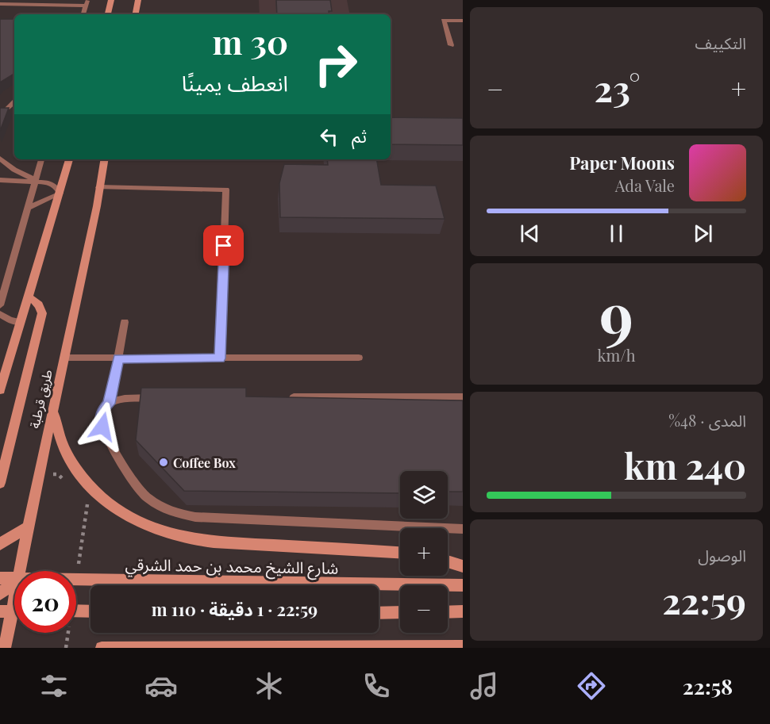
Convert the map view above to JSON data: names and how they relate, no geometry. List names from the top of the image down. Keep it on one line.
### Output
{"streets":{"main road":["طريق قرطبة","شارع الشيخ محمد بن حمد الشرقي"]},"places":["Coffee Box"],"page":{"tile":["التكييف",["9","km/h"],["المدى · 48%","240 km"],["الوصول","22:59"]],"turn":["30 m","انعطف يمينًا"],"heat":["−","23°","+"],"then":"ثم","song":["Paper Moons","Ada Vale"],"map_buttons":["+","−"],"limit":"20","trip":"22:59 · 1 دقيقة · 110 m","tabs":"22:58"}}
